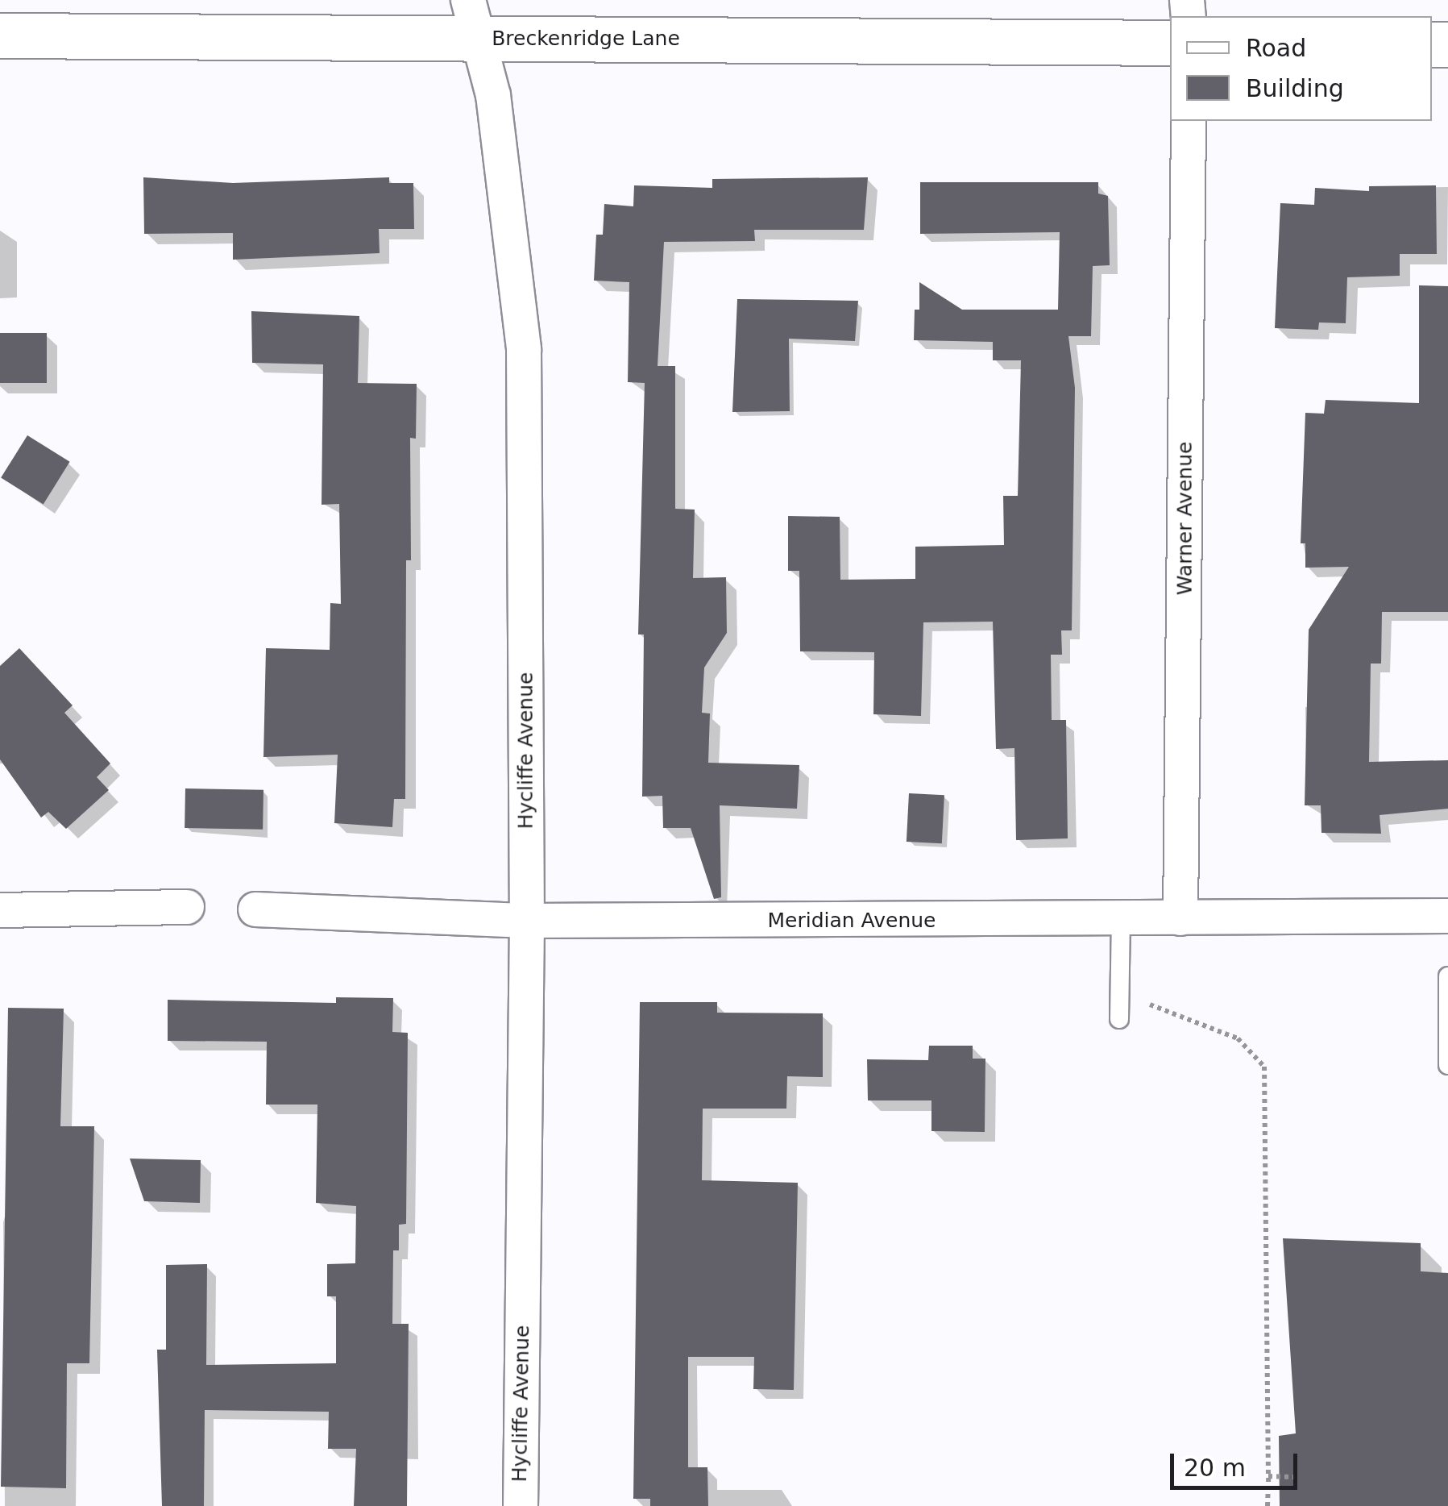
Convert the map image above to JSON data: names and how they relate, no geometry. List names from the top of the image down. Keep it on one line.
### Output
{"streets":{"main road":["Breckenridge Lane"],"street":["Warner Avenue","Hycliffe Avenue","Meridian Avenue"]},"crossings":[["Breckenridge Lane","Hycliffe Avenue"],["Warner Avenue","Meridian Avenue"],["Hycliffe Avenue","Meridian Avenue"]],"legend":["Road","Building"],"scale_bar":"20 m"}
